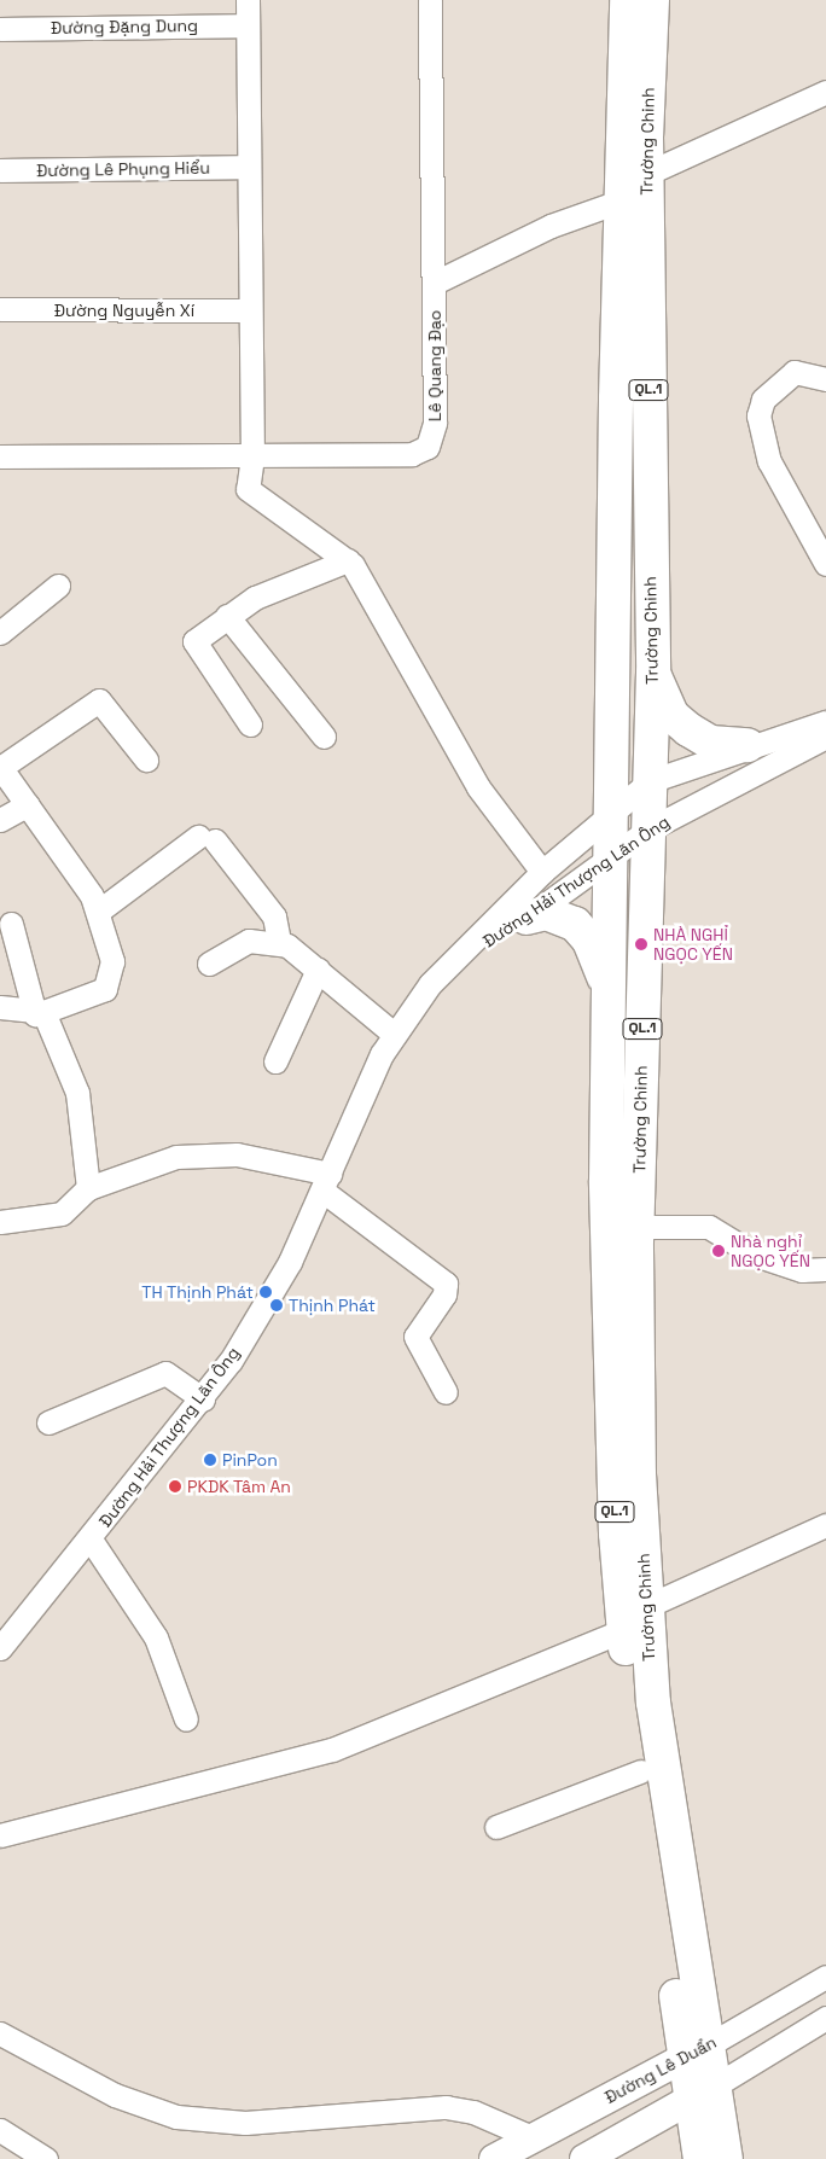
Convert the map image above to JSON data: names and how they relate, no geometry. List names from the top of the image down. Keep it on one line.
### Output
{"streets":{"highway":["Trường Chinh","QL.1"],"main road":["Đường Lê Duẩn"],"street":["Đường Đặng Dung","Đường Lê Phụng Hiểu","Đường Nguyễn Xí","Lê Quang Đạo","Đường Hải Thượng Lãn Ông"]},"crossings":[["Trường Chinh","Đường Hải Thượng Lãn Ông"],["Trường Chinh","Đường Lê Duẩn"]],"places":["NHÀ NGHỈ NGỌC YẾN","Nhà nghỉ NGỌC YẾN","TH Thịnh Phát","Thịnh Phát","PinPon","PKDK Tâm An"]}
